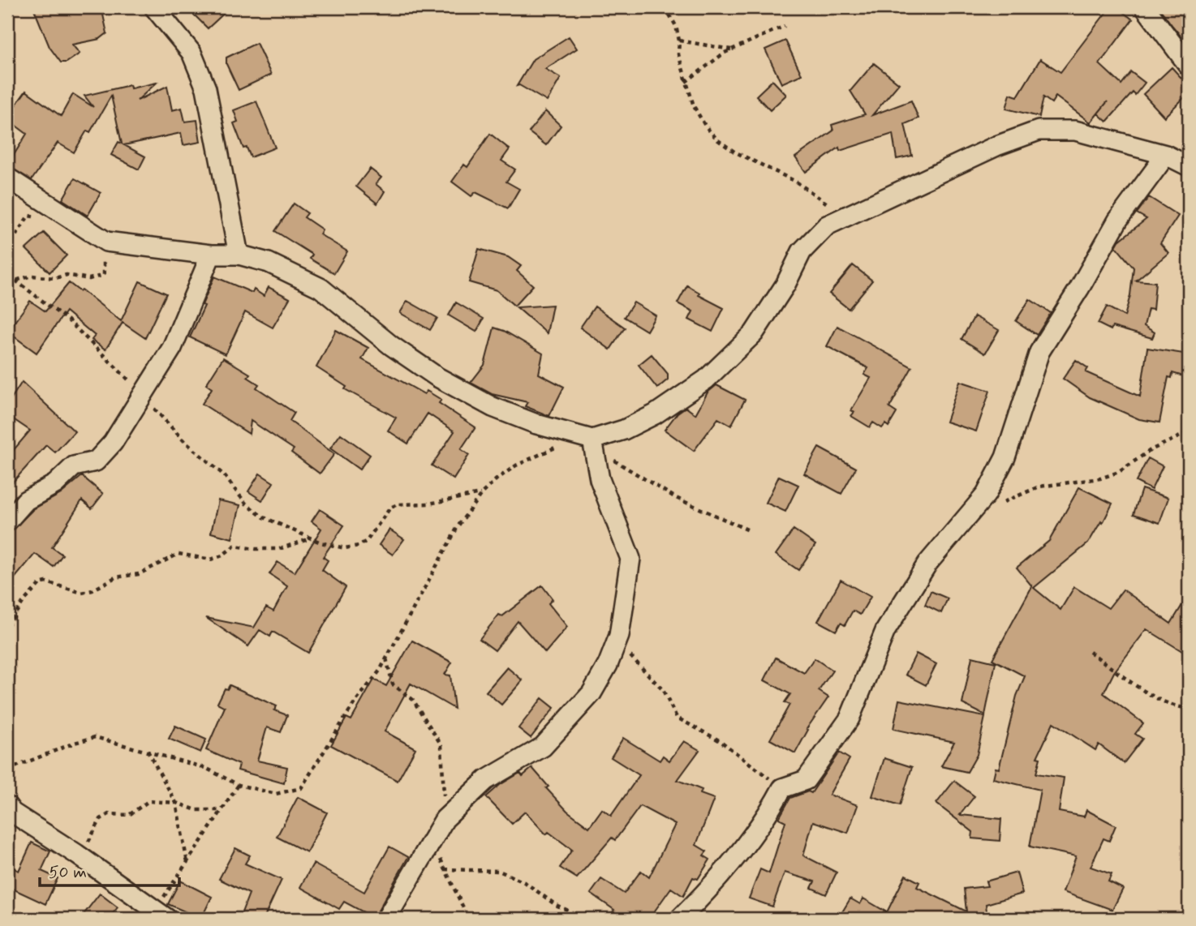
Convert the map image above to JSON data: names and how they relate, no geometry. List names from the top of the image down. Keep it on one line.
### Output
{"scale_bar":"50 m"}
